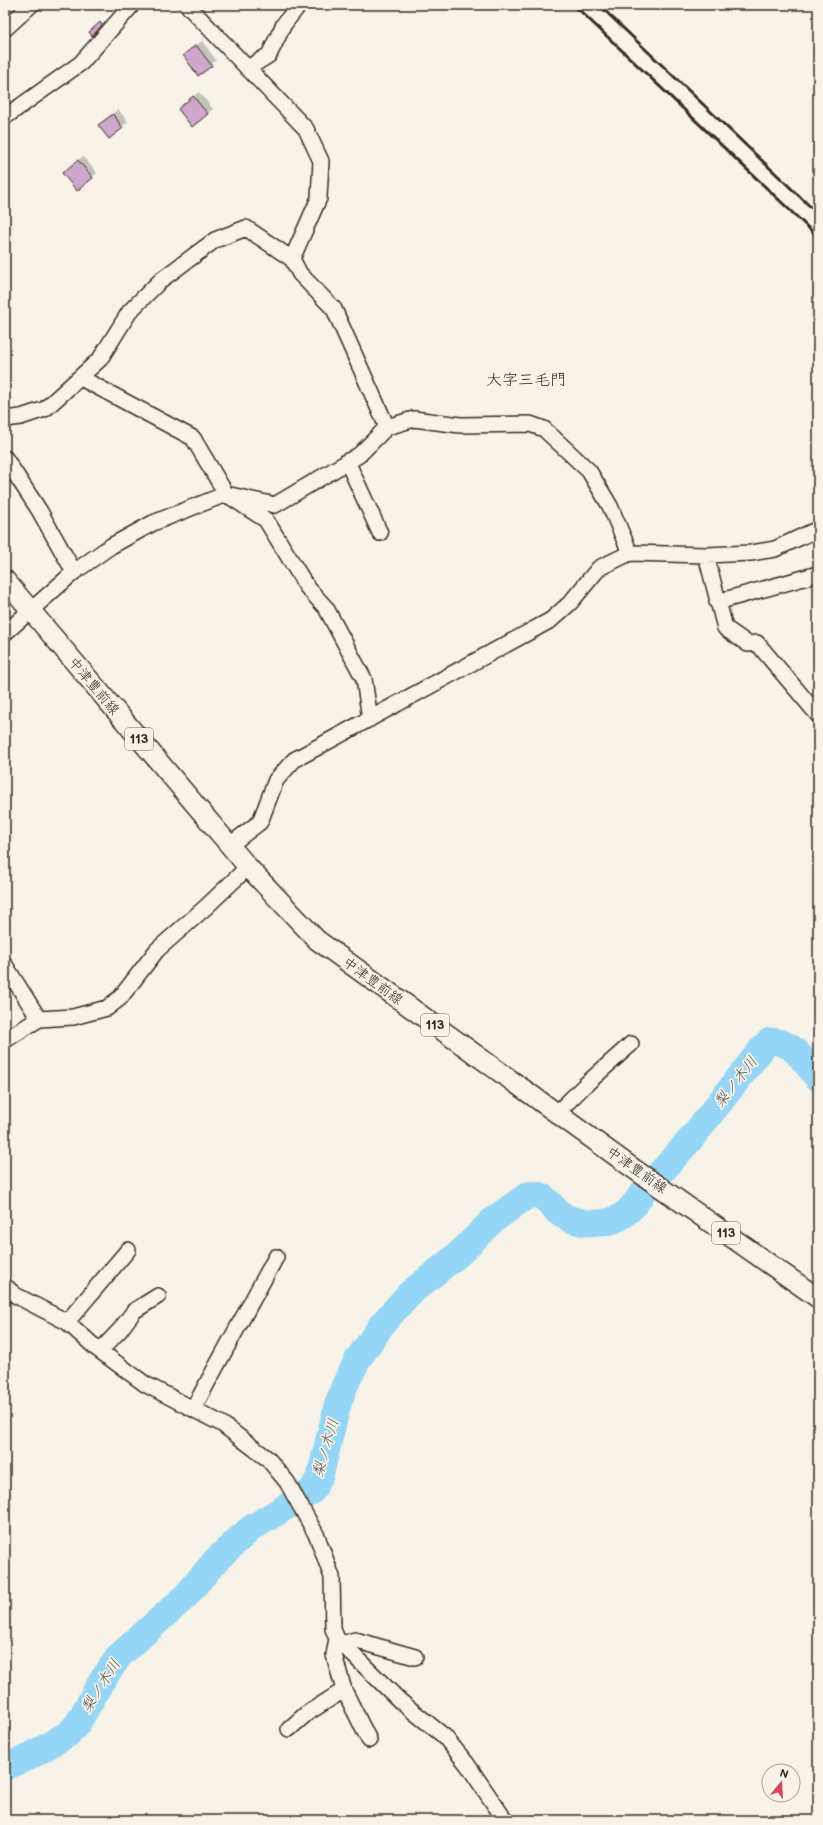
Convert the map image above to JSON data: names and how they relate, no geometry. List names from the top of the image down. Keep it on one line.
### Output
{"streets":{"main road":["中津豊前線","113"]},"districts":["大字三毛門"],"water":["梨ノ木川"],"north":"top"}
